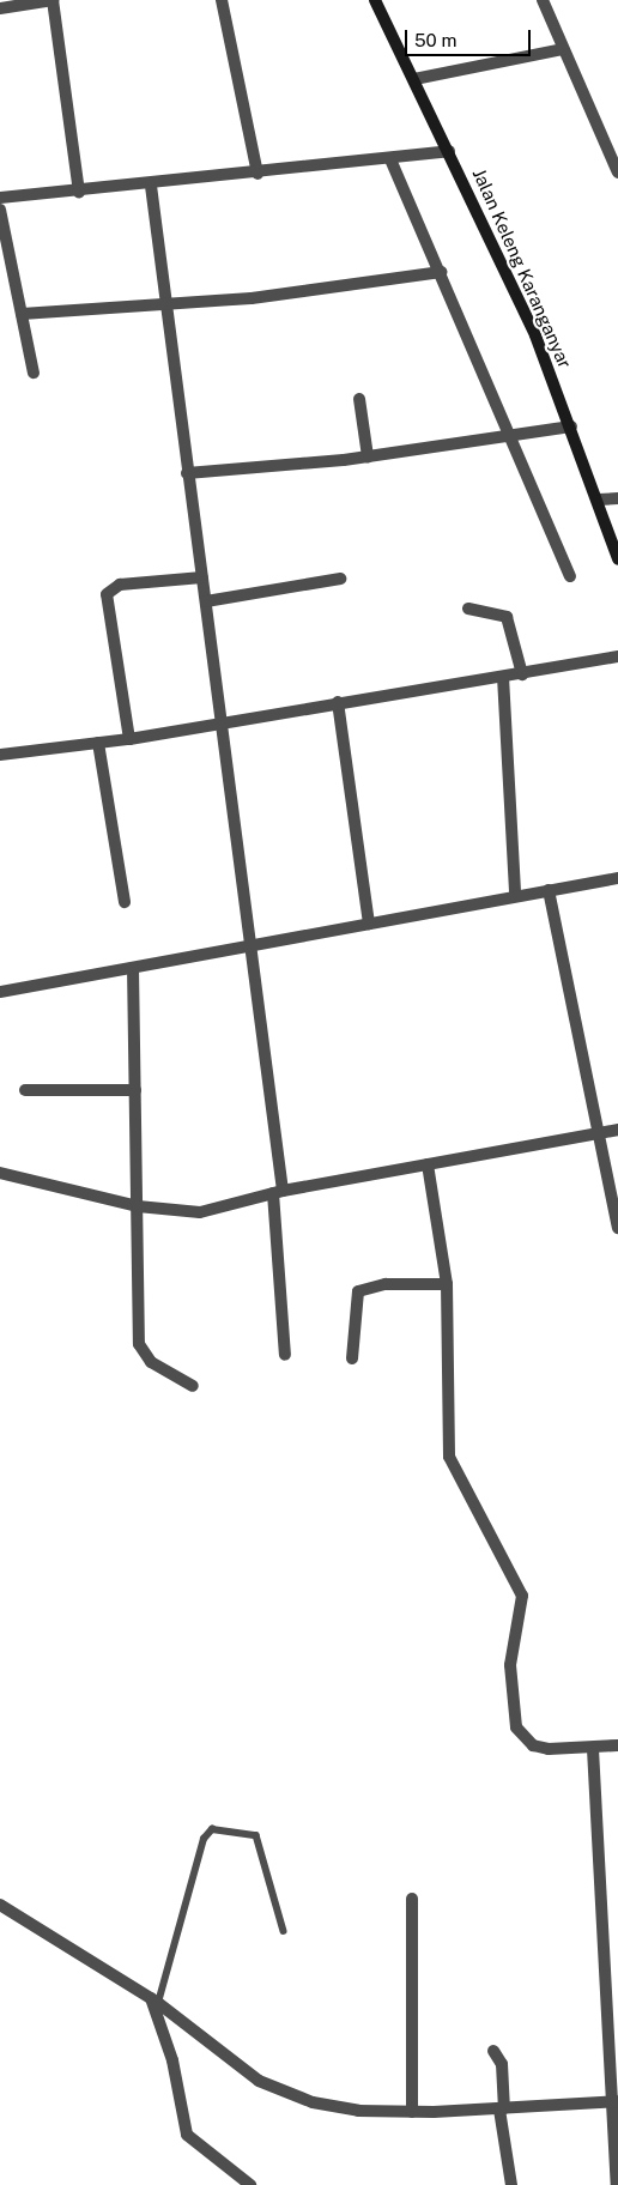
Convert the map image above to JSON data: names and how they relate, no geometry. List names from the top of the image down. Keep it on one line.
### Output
{"streets":{"main road":["Jalan Keleng Karanganyar"]},"scale_bar":"50 m"}
